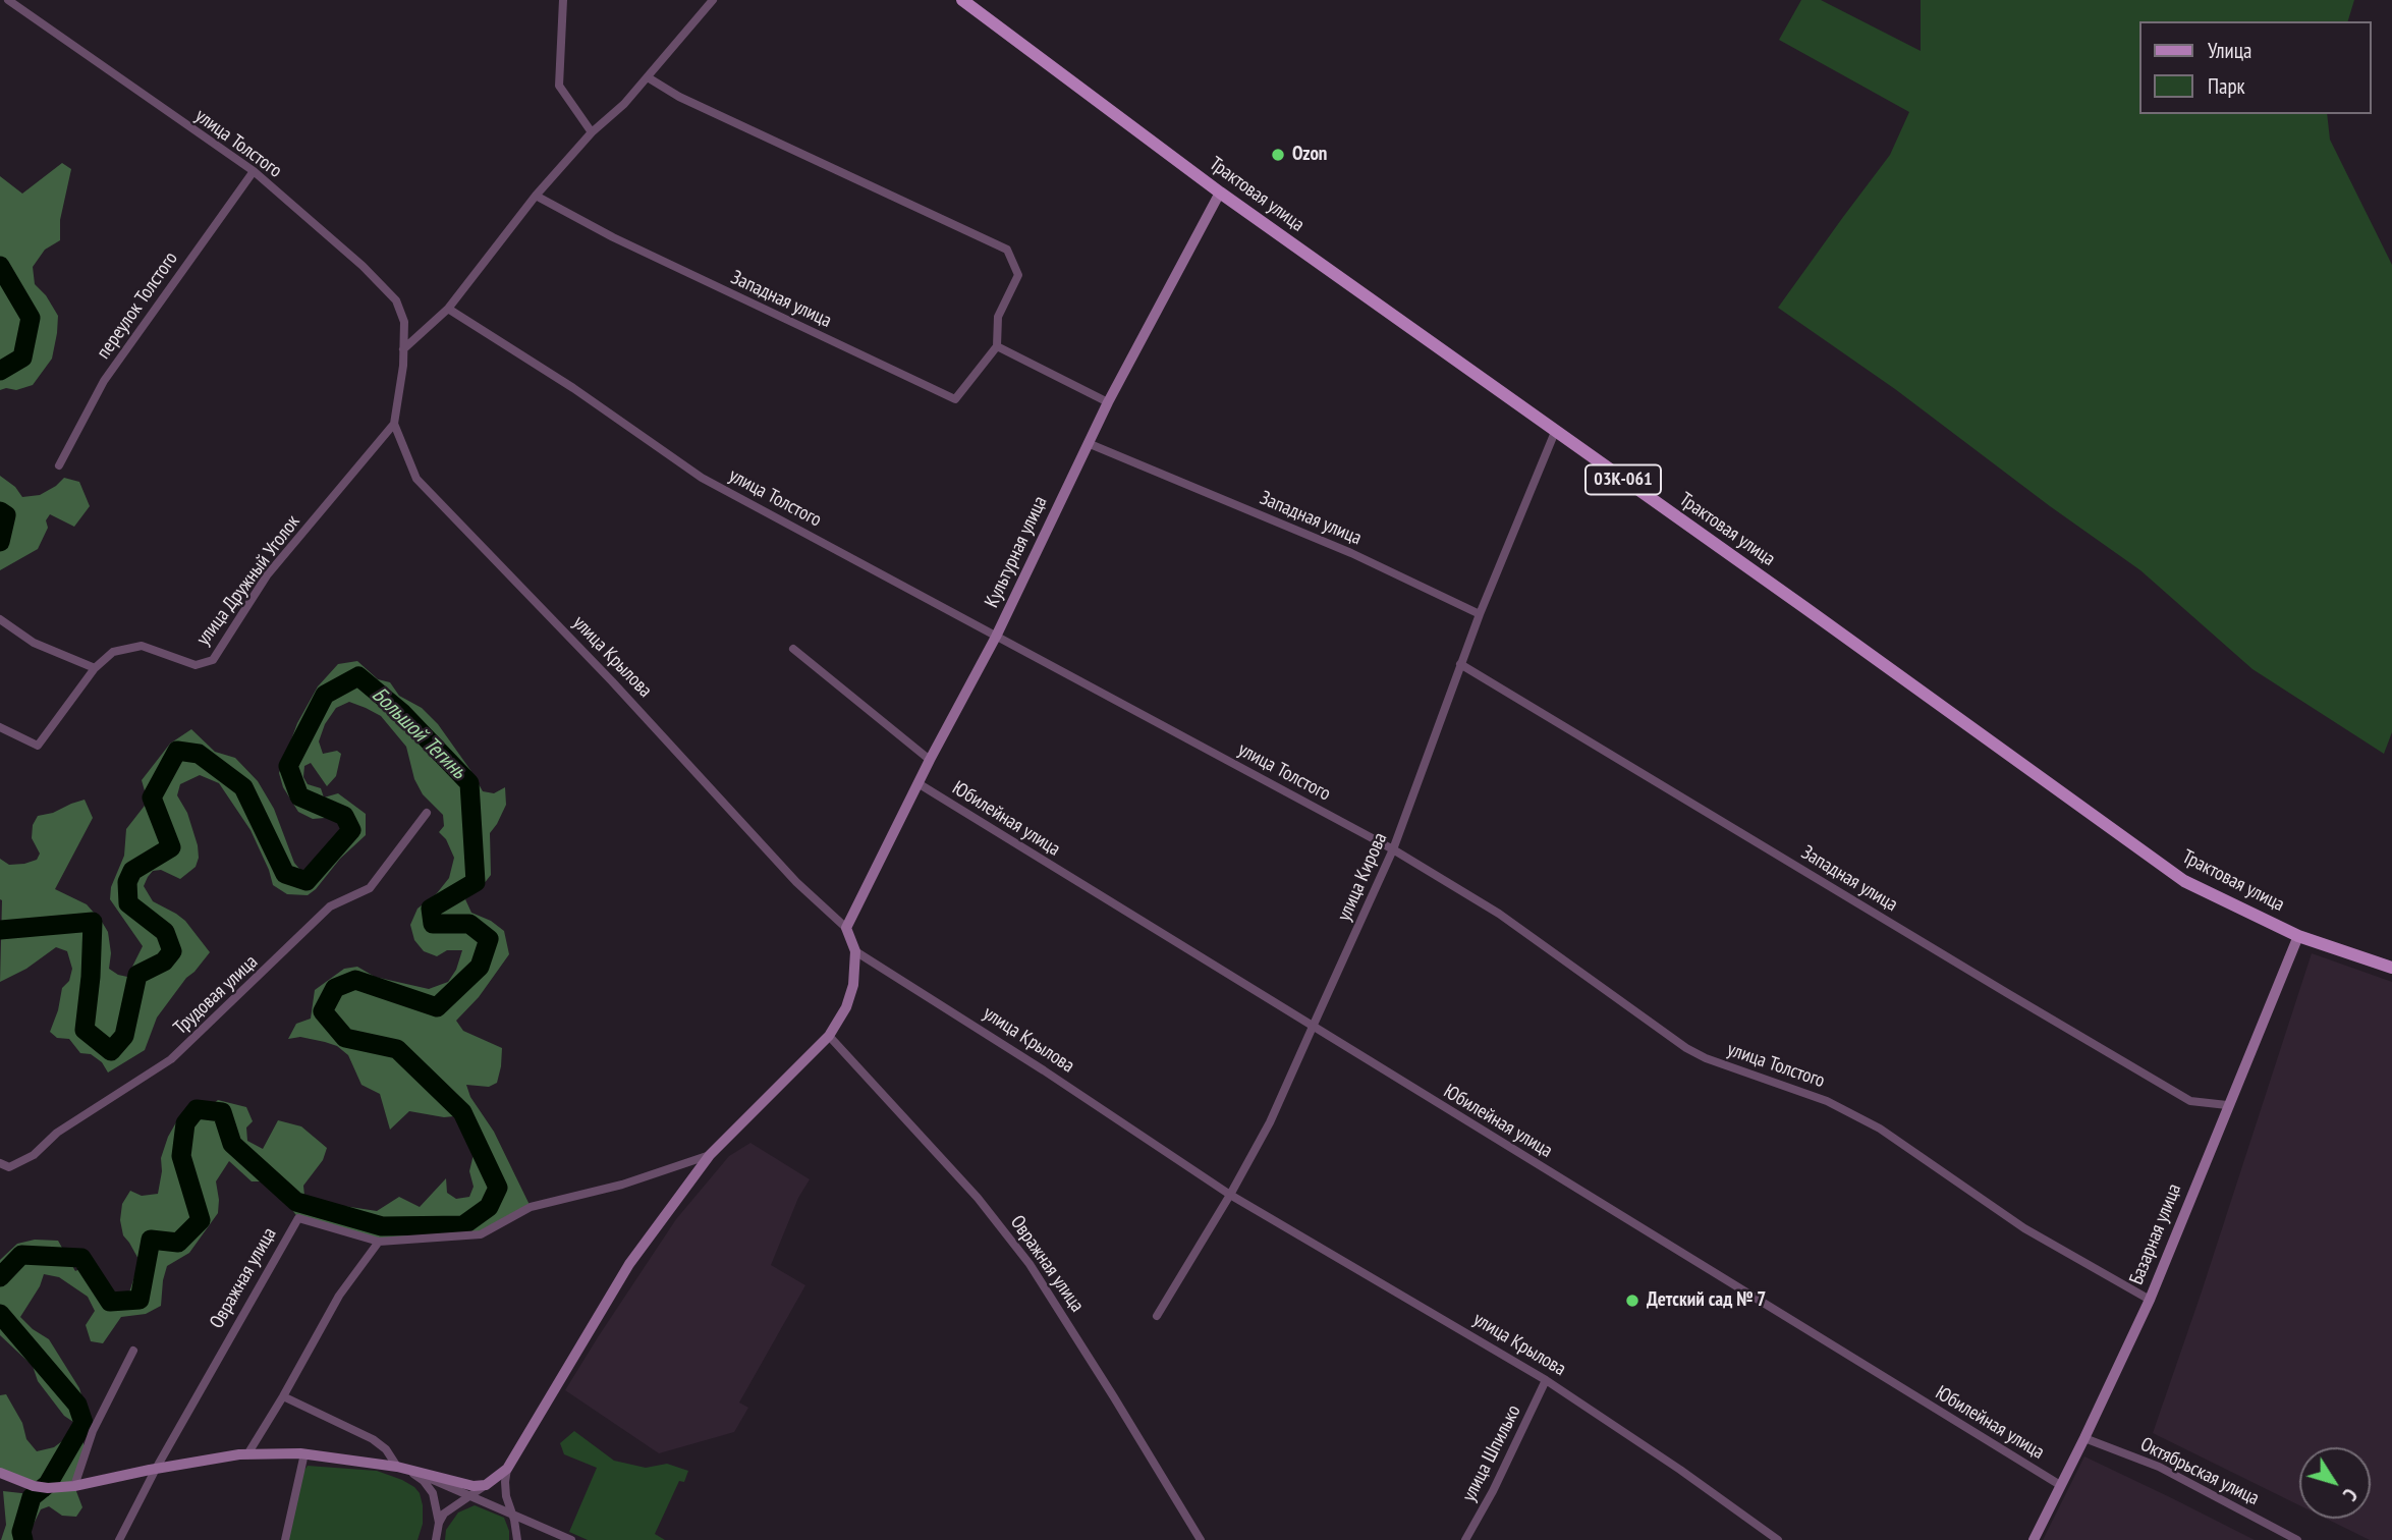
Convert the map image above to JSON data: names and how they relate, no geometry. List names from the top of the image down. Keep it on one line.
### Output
{"streets":{"main road":["Трактовая улица","03К-061"],"street":["улица Толстого","Западная улица","переулок Толстого","Культурная улица","улица Дружный Уголок","улица Крылова","Юбилейная улица","улица Кирова","Трудовая улица","Базарная улица","Овражная улица","улица Шпилько","Октябрьская улица"]},"crossings":[["улица Толстого","переулок Толстого"],["улица Толстого","Культурная улица"],["улица Толстого","улица Дружный Уголок"],["улица Толстого","улица Крылова"],["улица Толстого","улица Кирова"],["улица Толстого","Базарная улица"],["Трактовая улица","Культурная улица"],["Трактовая улица","улица Кирова"],["Трактовая улица","Базарная улица"],["Западная улица","Культурная улица"],["Западная улица","улица Кирова"],["Западная улица","Базарная улица"],["Культурная улица","улица Крылова"],["Культурная улица","Юбилейная улица"],["улица Дружный Уголок","улица Крылова"],["улица Крылова","улица Кирова"],["улица Крылова","Овражная улица"],["улица Крылова","улица Шпилько"],["Юбилейная улица","улица Кирова"],["Юбилейная улица","Базарная улица"],["Базарная улица","Октябрьская улица"]],"water":["Большой Тегинь"],"places":["Ozon","Детский сад № 7"],"legend":["Улица","Парк"],"north":"bottom right"}
